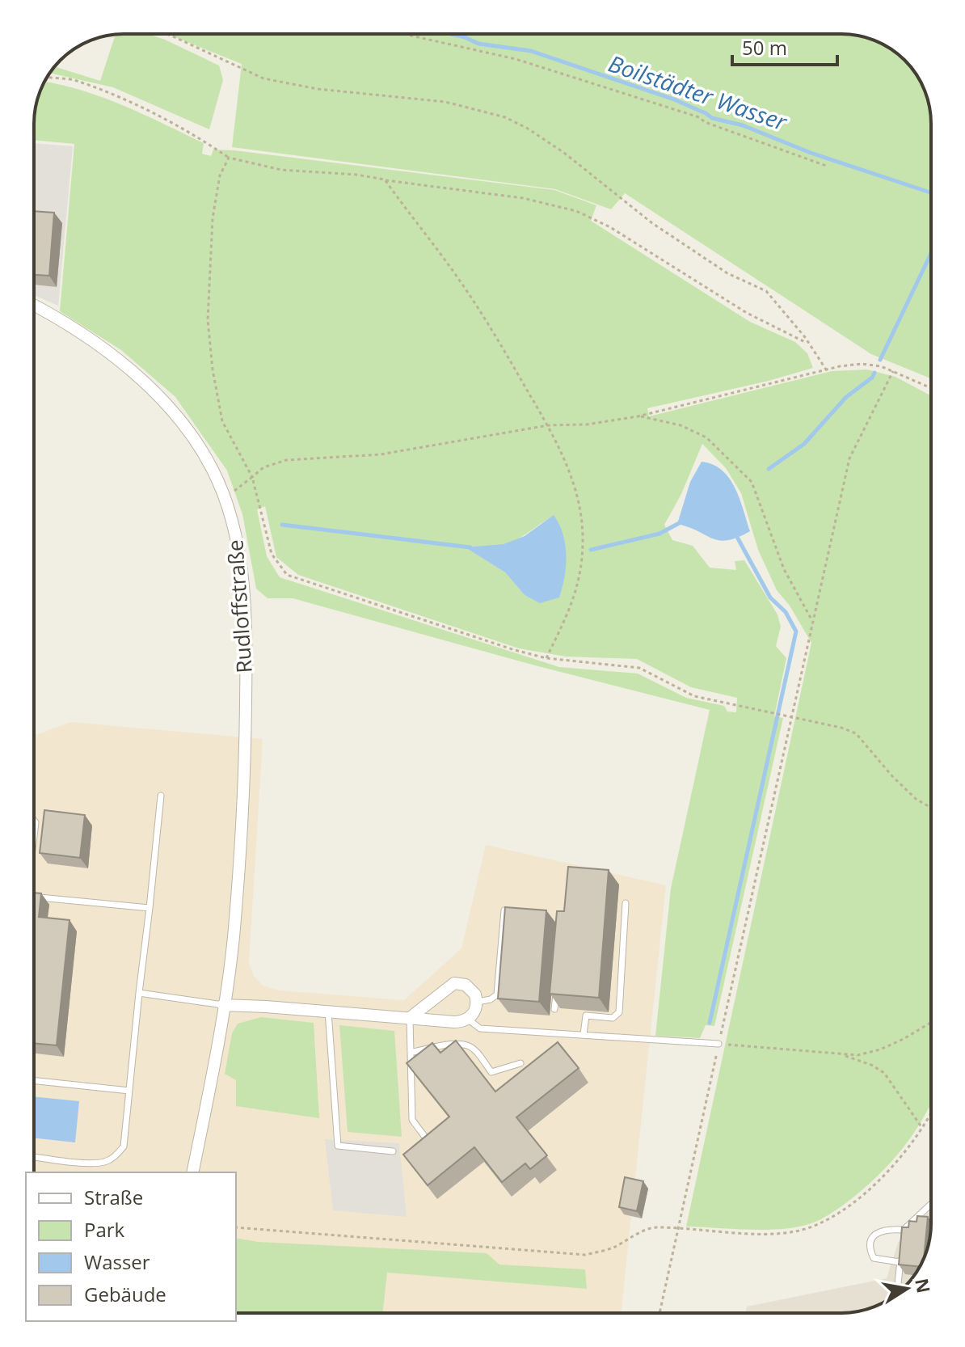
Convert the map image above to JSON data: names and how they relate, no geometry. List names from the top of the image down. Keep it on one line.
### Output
{"streets":{"street":["Rudloffstraße"]},"water":["Boilstädter Wasser"],"legend":["Straße","Park","Wasser","Gebäude"],"scale_bar":"50 m","north":"right"}
